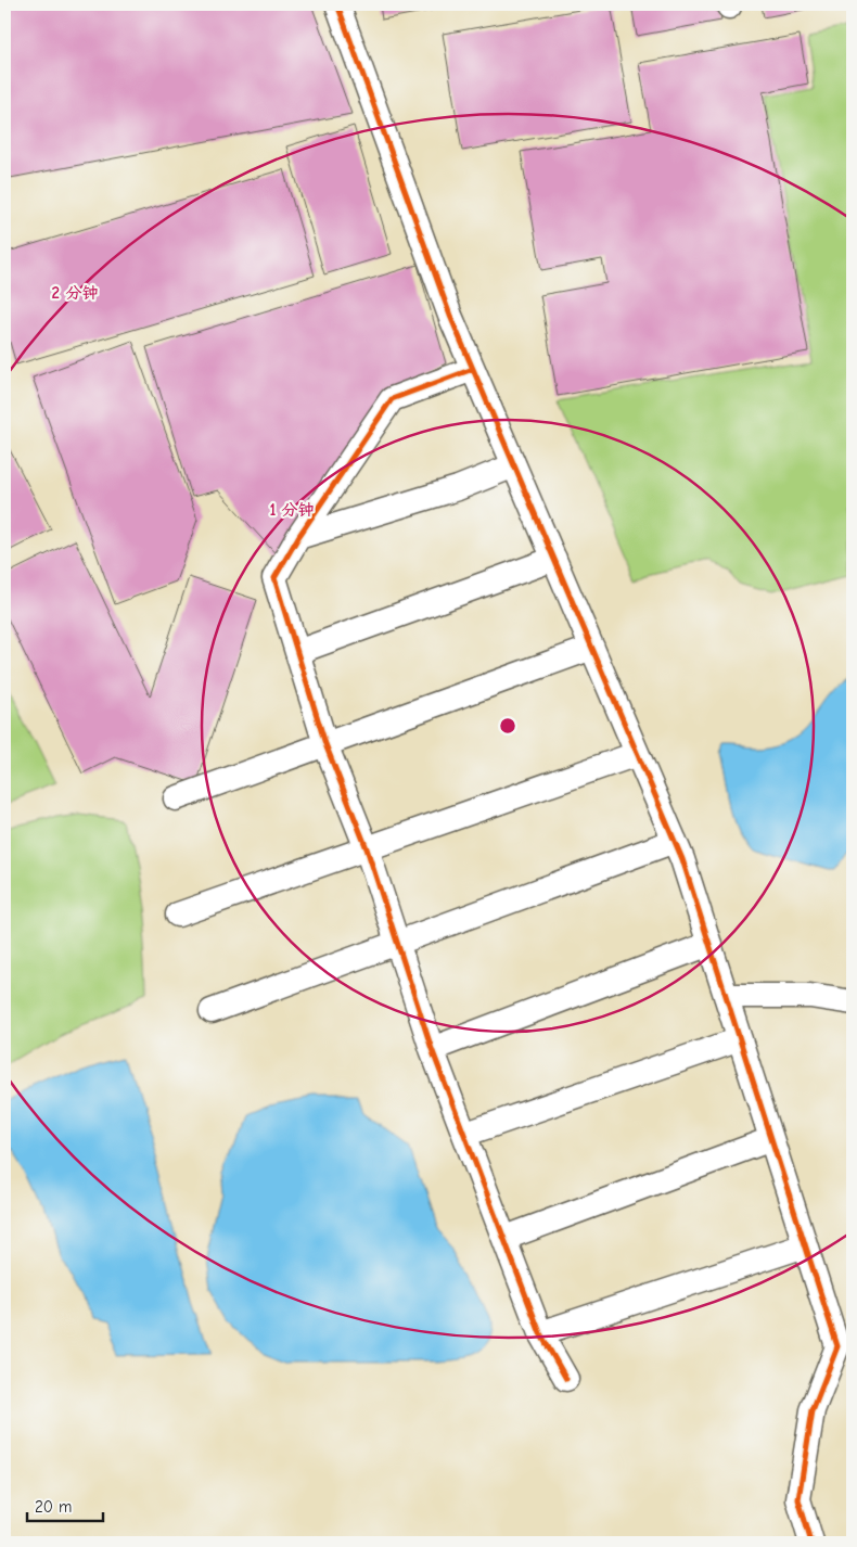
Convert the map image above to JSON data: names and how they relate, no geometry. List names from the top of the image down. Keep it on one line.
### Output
{"scale_bar":"20 m","rings":["2 分钟","1 分钟"]}
